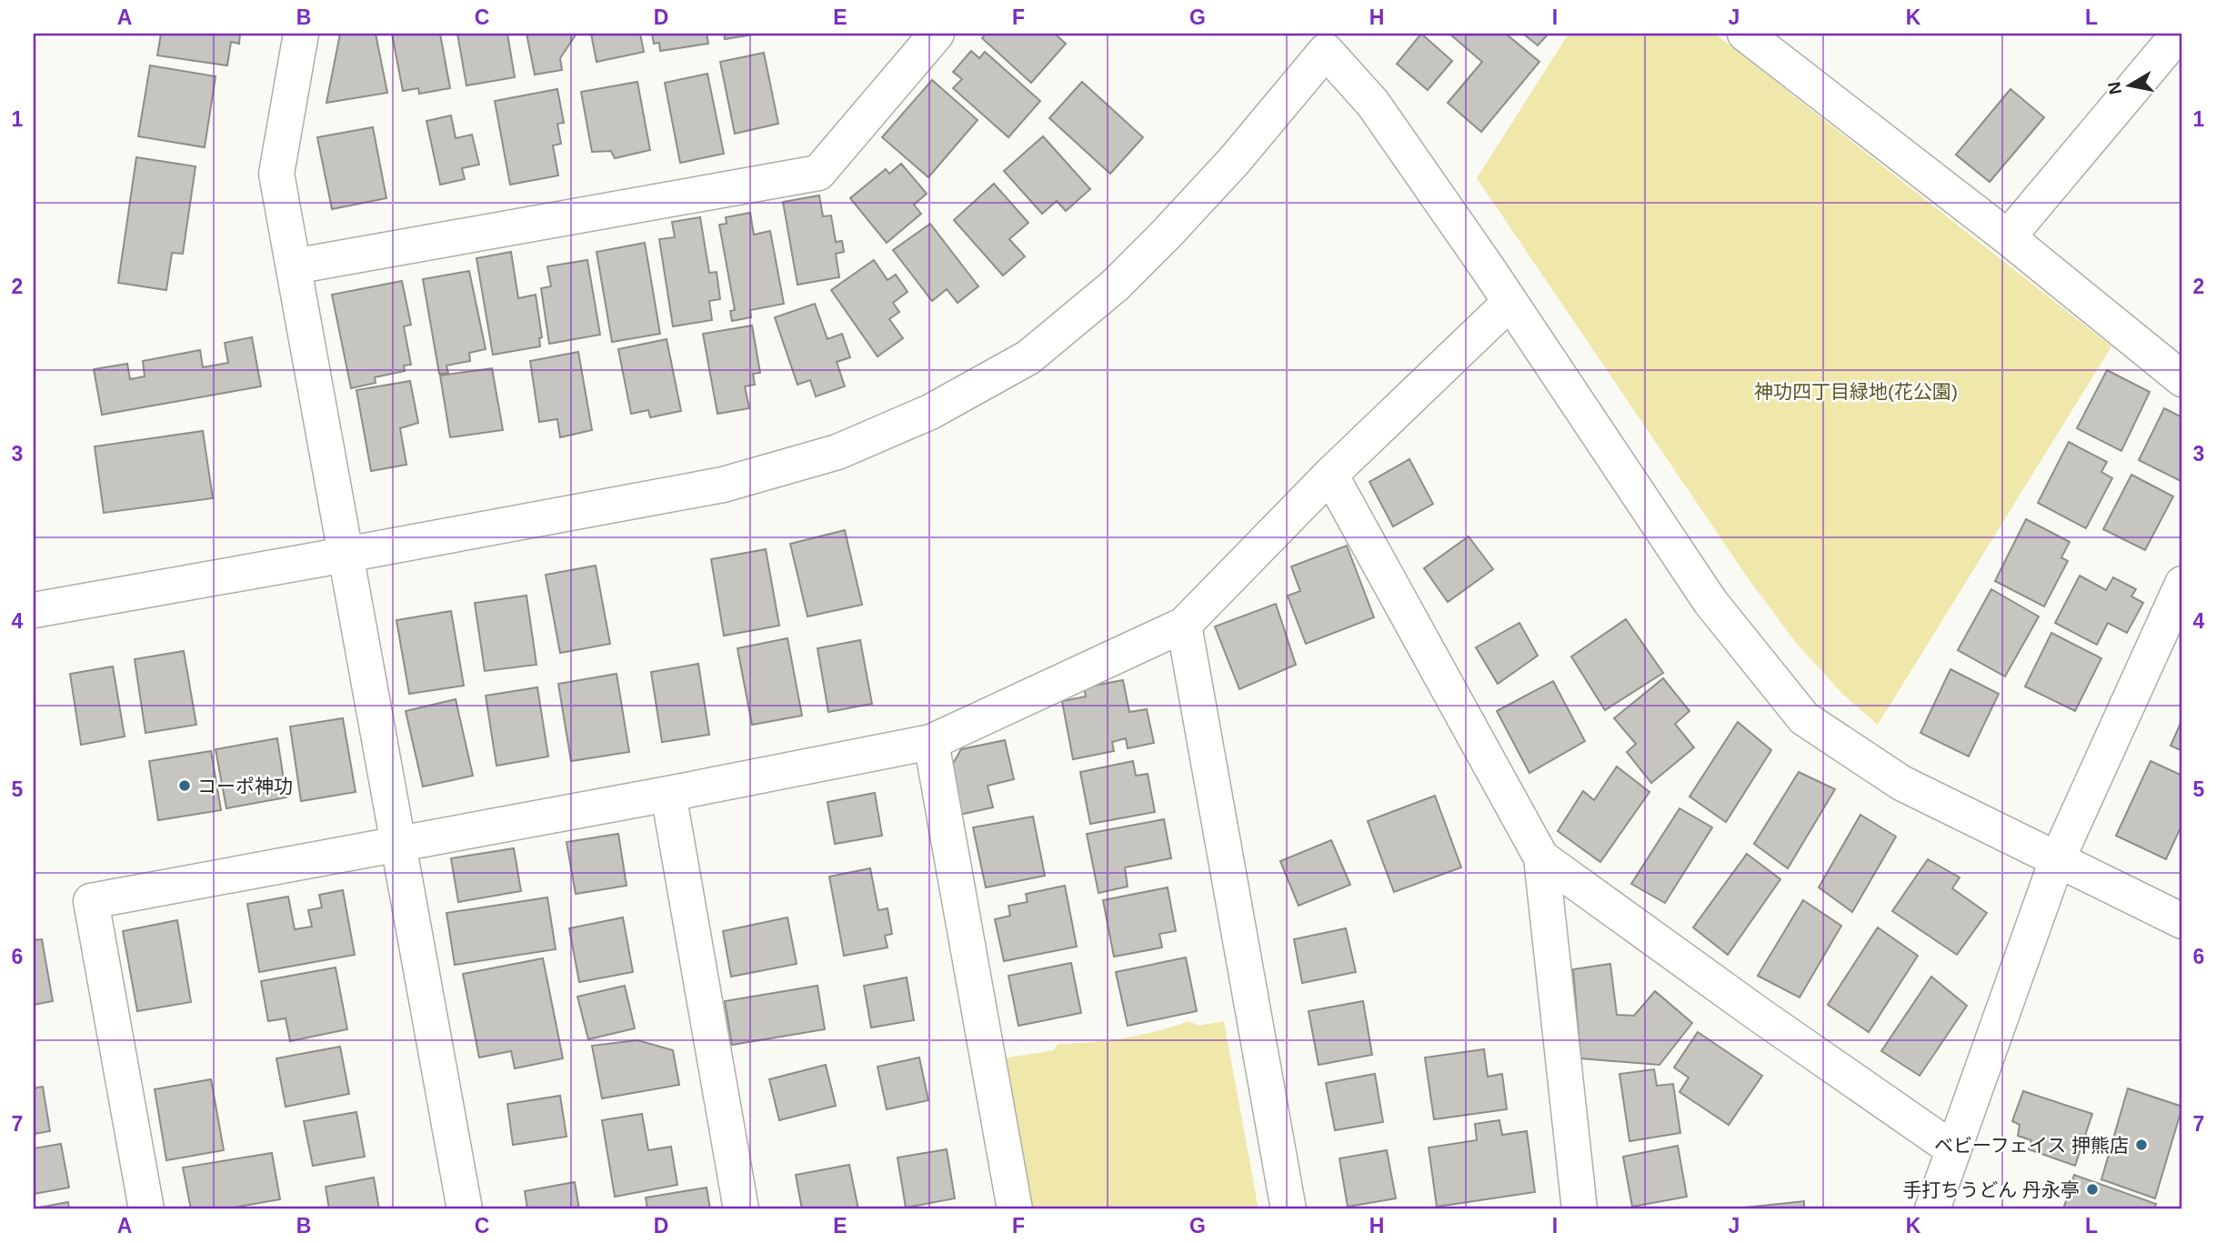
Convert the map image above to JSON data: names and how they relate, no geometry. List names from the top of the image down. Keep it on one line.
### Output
{"parks":["神功四丁目緑地(花公園)"],"places":["コーポ神功","ベビーフェイス 押熊店","手打ちうどん 丹永亭"],"north":"left","grid":{"columns":["A","B","C","D","E","F","G","H","I","J","K","L"],"rows":["1","2","3","4","5","6","7"]}}
